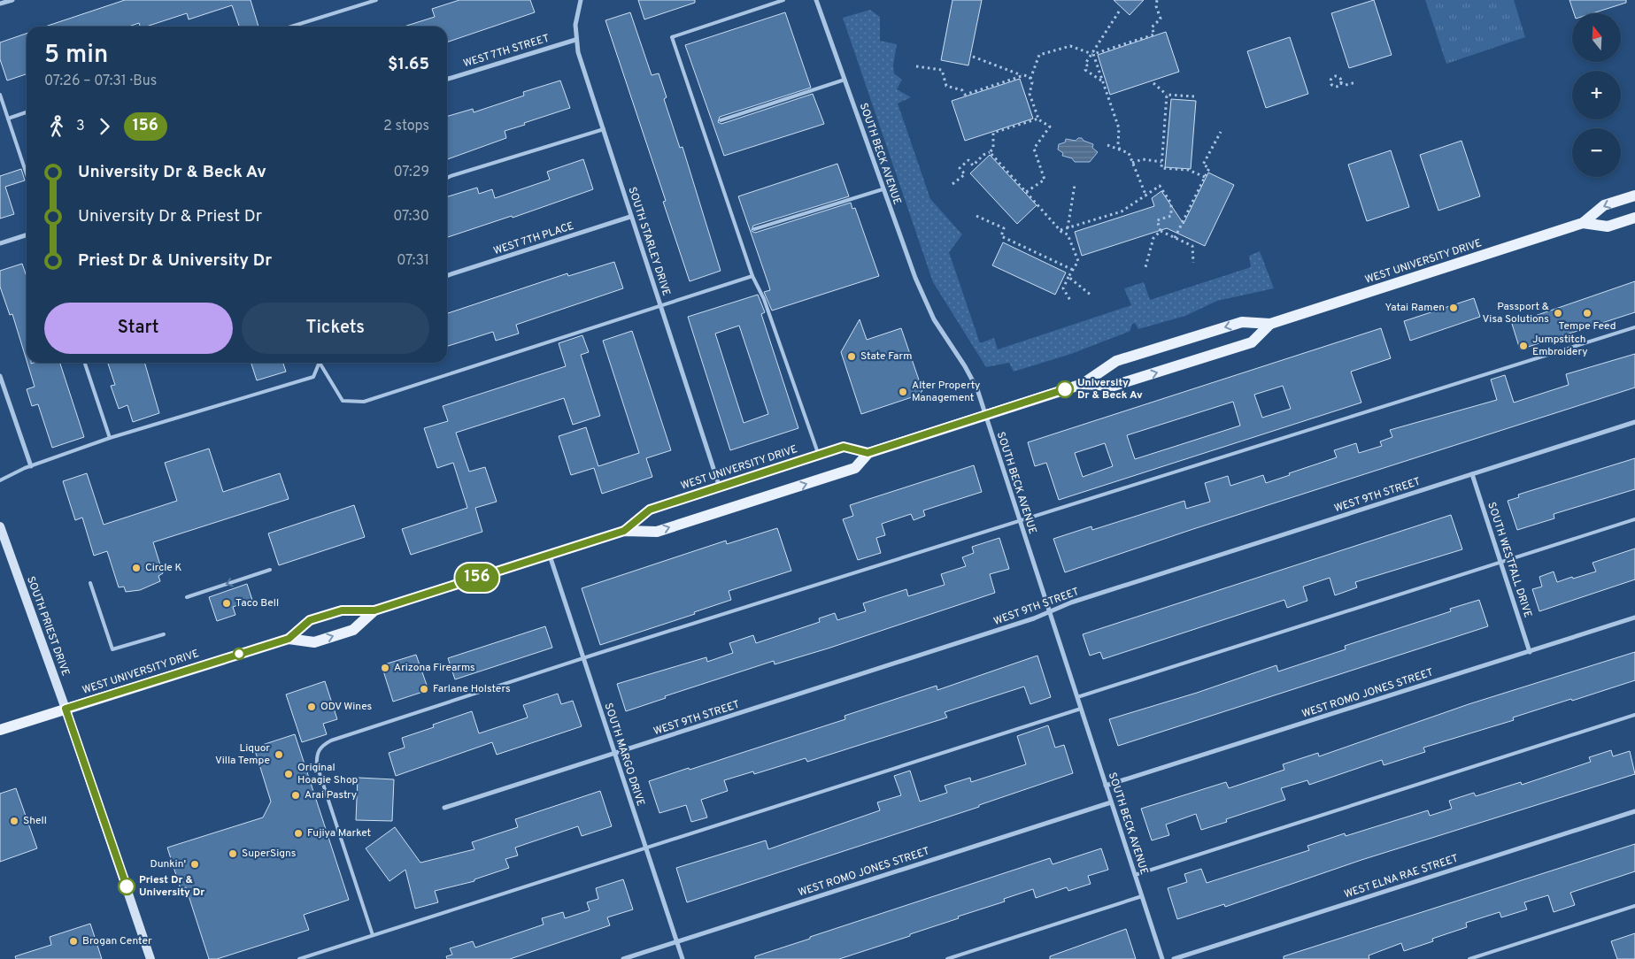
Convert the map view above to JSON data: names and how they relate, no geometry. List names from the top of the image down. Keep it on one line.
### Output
{"streets":{"main road":["WEST UNIVERSITY DRIVE","SOUTH PRIEST DRIVE"],"street":["WEST 7TH STREET","SOUTH BECK AVENUE","WEST 7TH PLACE","SOUTH STARLEY DRIVE","WEST 9TH STREET","SOUTH WESTFALL DRIVE","WEST ROMO JONES STREET","SOUTH MARGO DRIVE","WEST ELNA RAE STREET"]},"crossings":[["WEST 7TH STREET","SOUTH STARLEY DRIVE"],["SOUTH BECK AVENUE","WEST UNIVERSITY DRIVE"],["SOUTH BECK AVENUE","WEST 9TH STREET"],["SOUTH BECK AVENUE","WEST ROMO JONES STREET"],["WEST 7TH PLACE","SOUTH STARLEY DRIVE"],["SOUTH STARLEY DRIVE","WEST UNIVERSITY DRIVE"],["WEST UNIVERSITY DRIVE","SOUTH PRIEST DRIVE"],["WEST UNIVERSITY DRIVE","SOUTH MARGO DRIVE"],["WEST 9TH STREET","SOUTH WESTFALL DRIVE"],["WEST 9TH STREET","SOUTH MARGO DRIVE"],["SOUTH WESTFALL DRIVE","WEST ROMO JONES STREET"],["WEST ROMO JONES STREET","SOUTH MARGO DRIVE"]],"places":["Yatai Ramen","Passport & Visa Solutions","Tempe Feed","Jumpstitch Embroidery","State Farm","University Dr & Beck Av","Alter Property Management","Circle K","Taco Bell","Arizona Firearms","Farlane Holsters","ODV Wines","Liquor Villa Tempe","Original Hoagie Shop","Arai Pastry","Shell","Fujiya Market","SuperSigns","Dunkin'","Priest Dr & University Dr","Brogan Center"],"lines":["bus line 156"],"north":"top","page":{"on_map":"156","map_buttons":["+","−"],"heading":["5 min","07:26 – 07:31 · Bus","$1.65"],"legs":["3","156","2 stops"],"list":[{"name":"University Dr & Beck Av","value":"07:29"},{"name":"University Dr & Priest Dr","value":"07:30"},{"name":"Priest Dr & University Dr","value":"07:31"}],"buttons":["Start","Tickets"]}}
